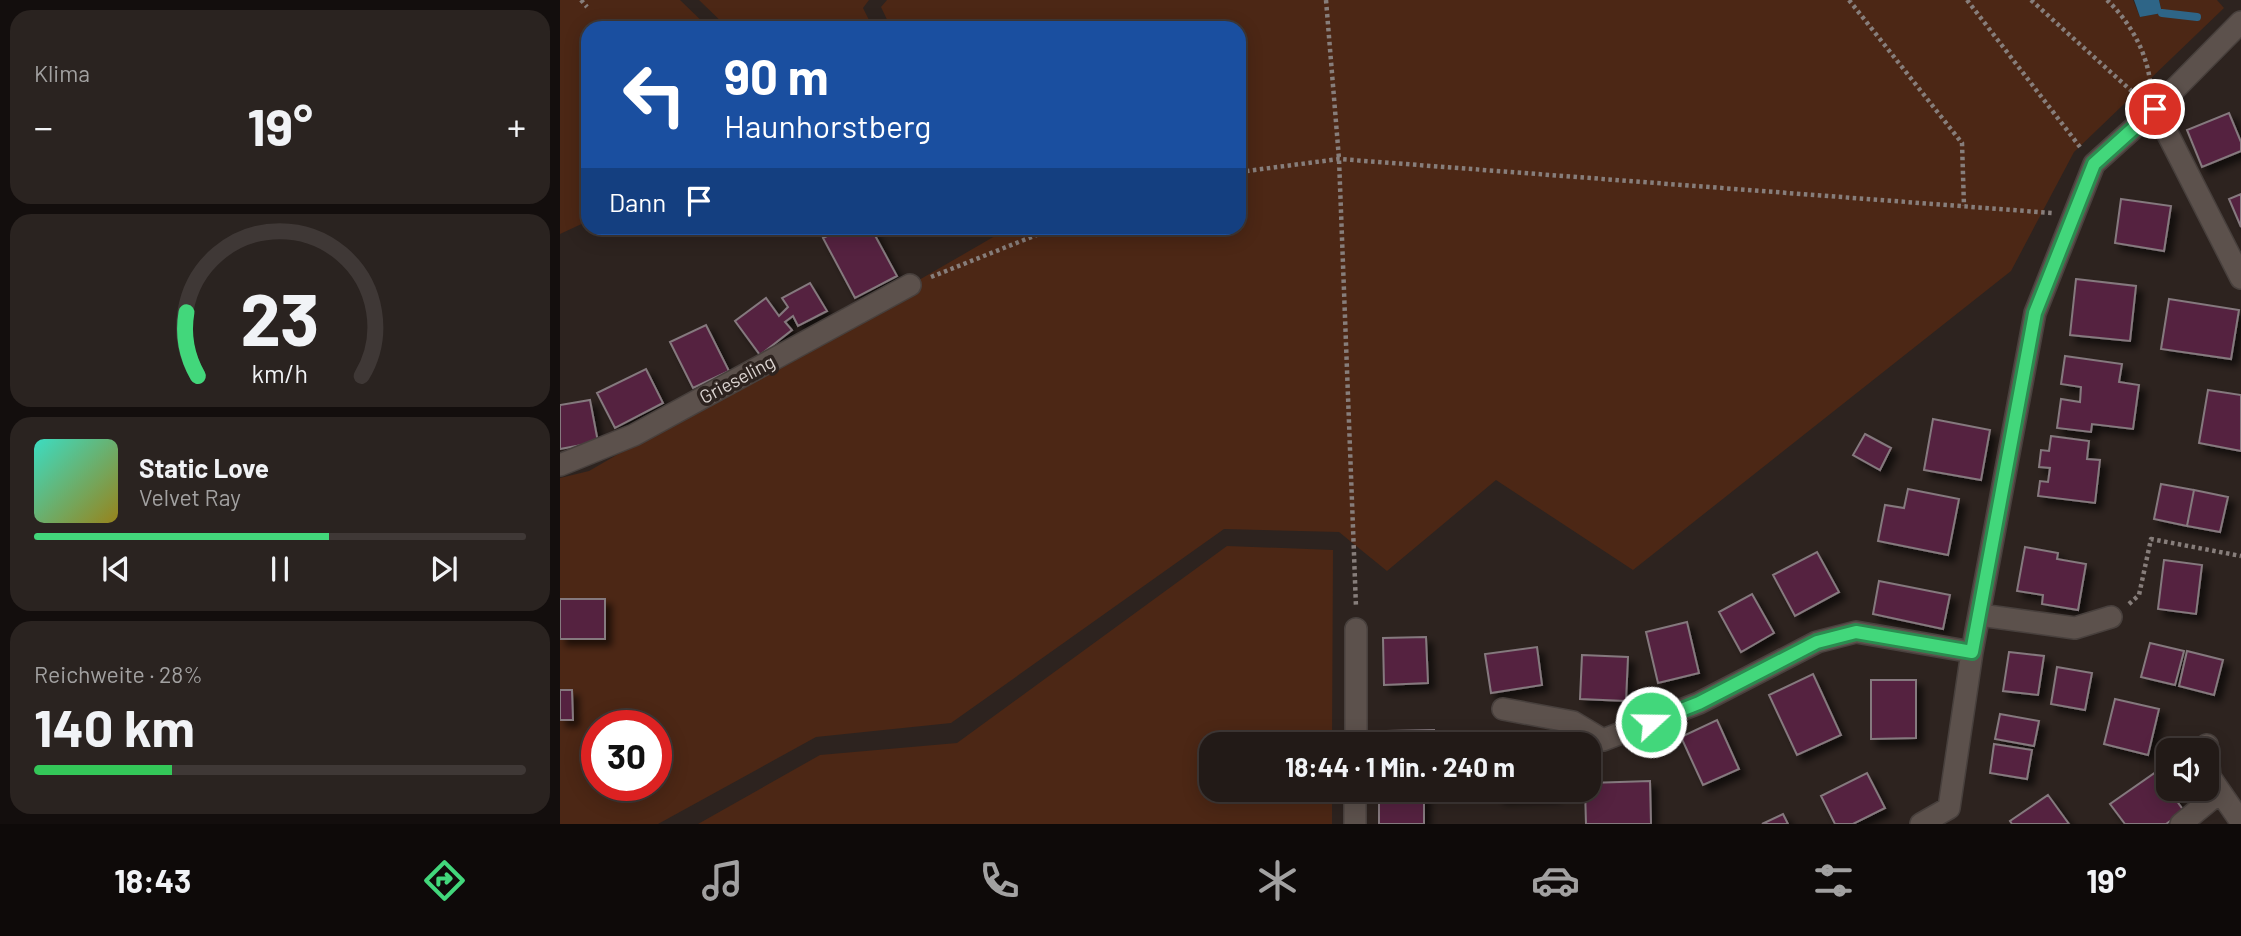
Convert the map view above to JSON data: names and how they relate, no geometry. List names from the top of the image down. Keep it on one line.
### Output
{"streets":{"street":["Grieseling"]},"page":{"tile":["Klima",["Reichweite · 28%","140 km"]],"turn":["90 m","Haunhorstberg"],"heat":["−","19°","+"],"then":"Dann","song":["Static Love","Velvet Ray"],"limit":"30","trip":"18:44 · 1 Min. · 240 m","tabs":["18:43","19°"],"gauge":["23","km/h"]}}
